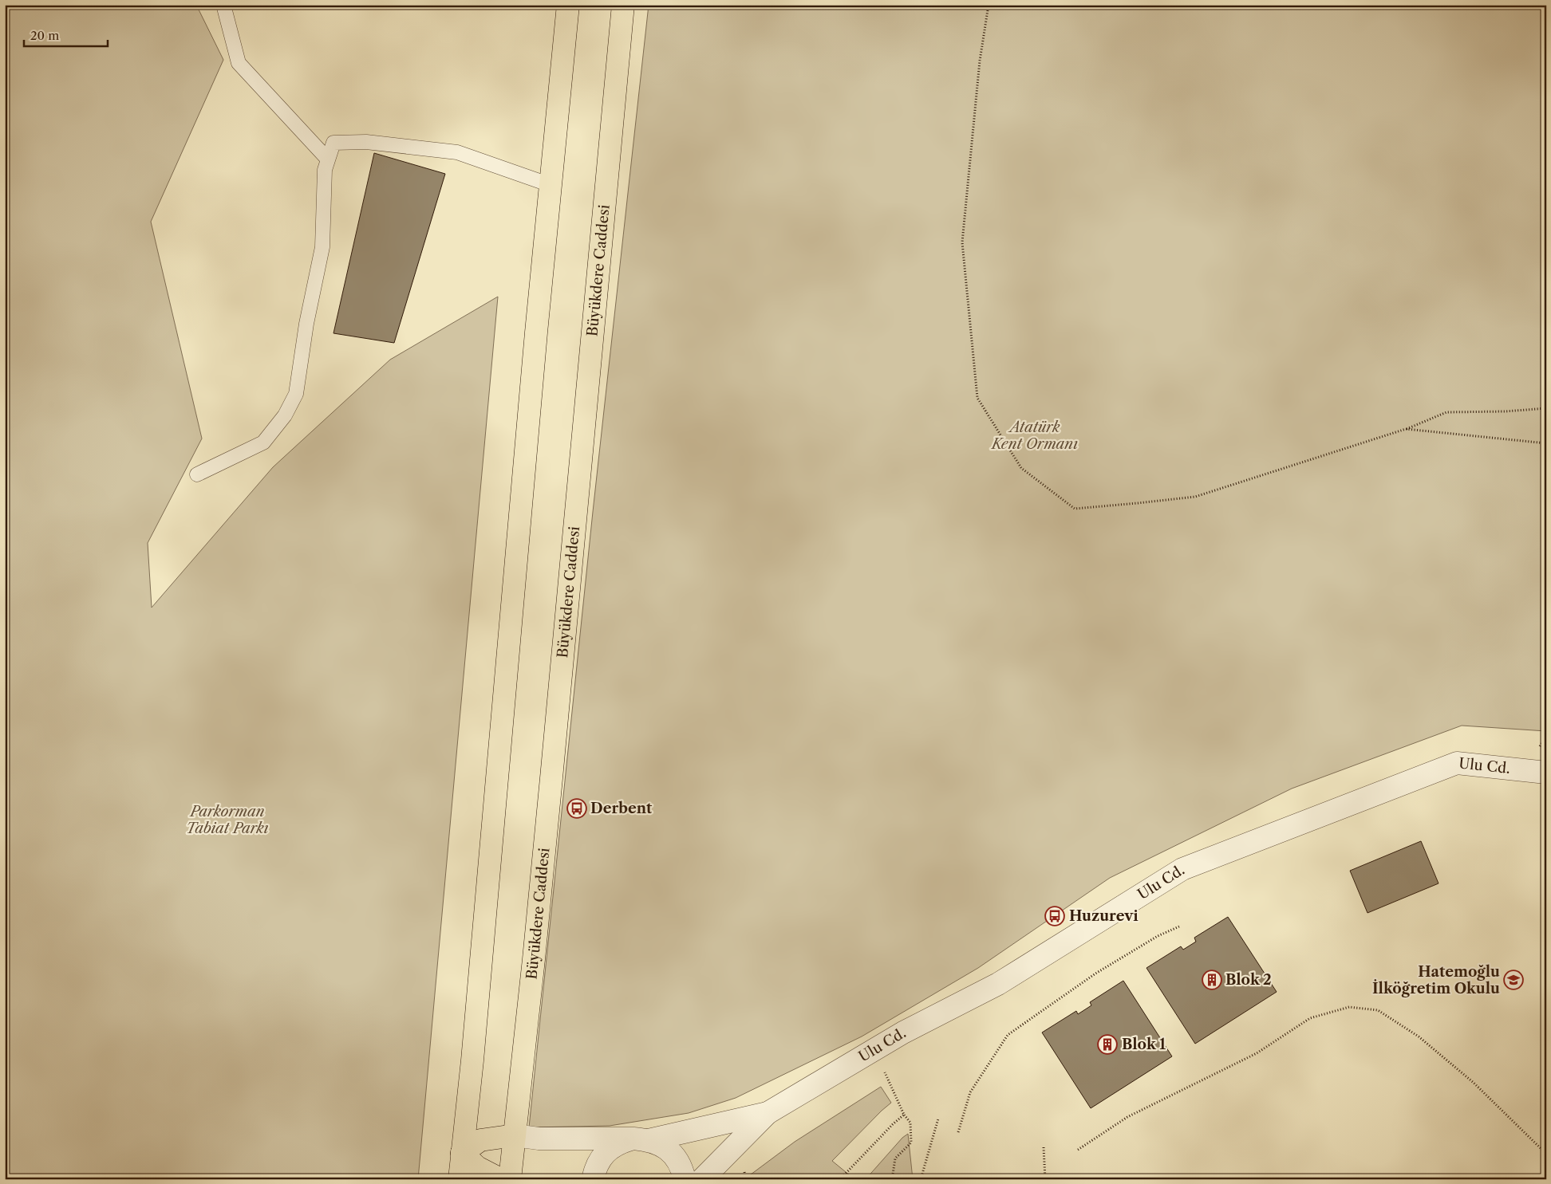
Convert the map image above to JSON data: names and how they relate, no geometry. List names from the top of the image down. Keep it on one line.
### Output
{"streets":{"main road":["Büyükdere Caddesi"],"street":["Ulu Cd."]},"parks":["Atatürk Kent Ormanı","Parkorman Tabiat Parkı"],"places":{"bus stop":["Derbent","Huzurevi"],"building":["Blok 2","Blok 1"],"school or university":["Hatemoğlu İlköğretim Okulu"]},"scale_bar":"20 m"}
